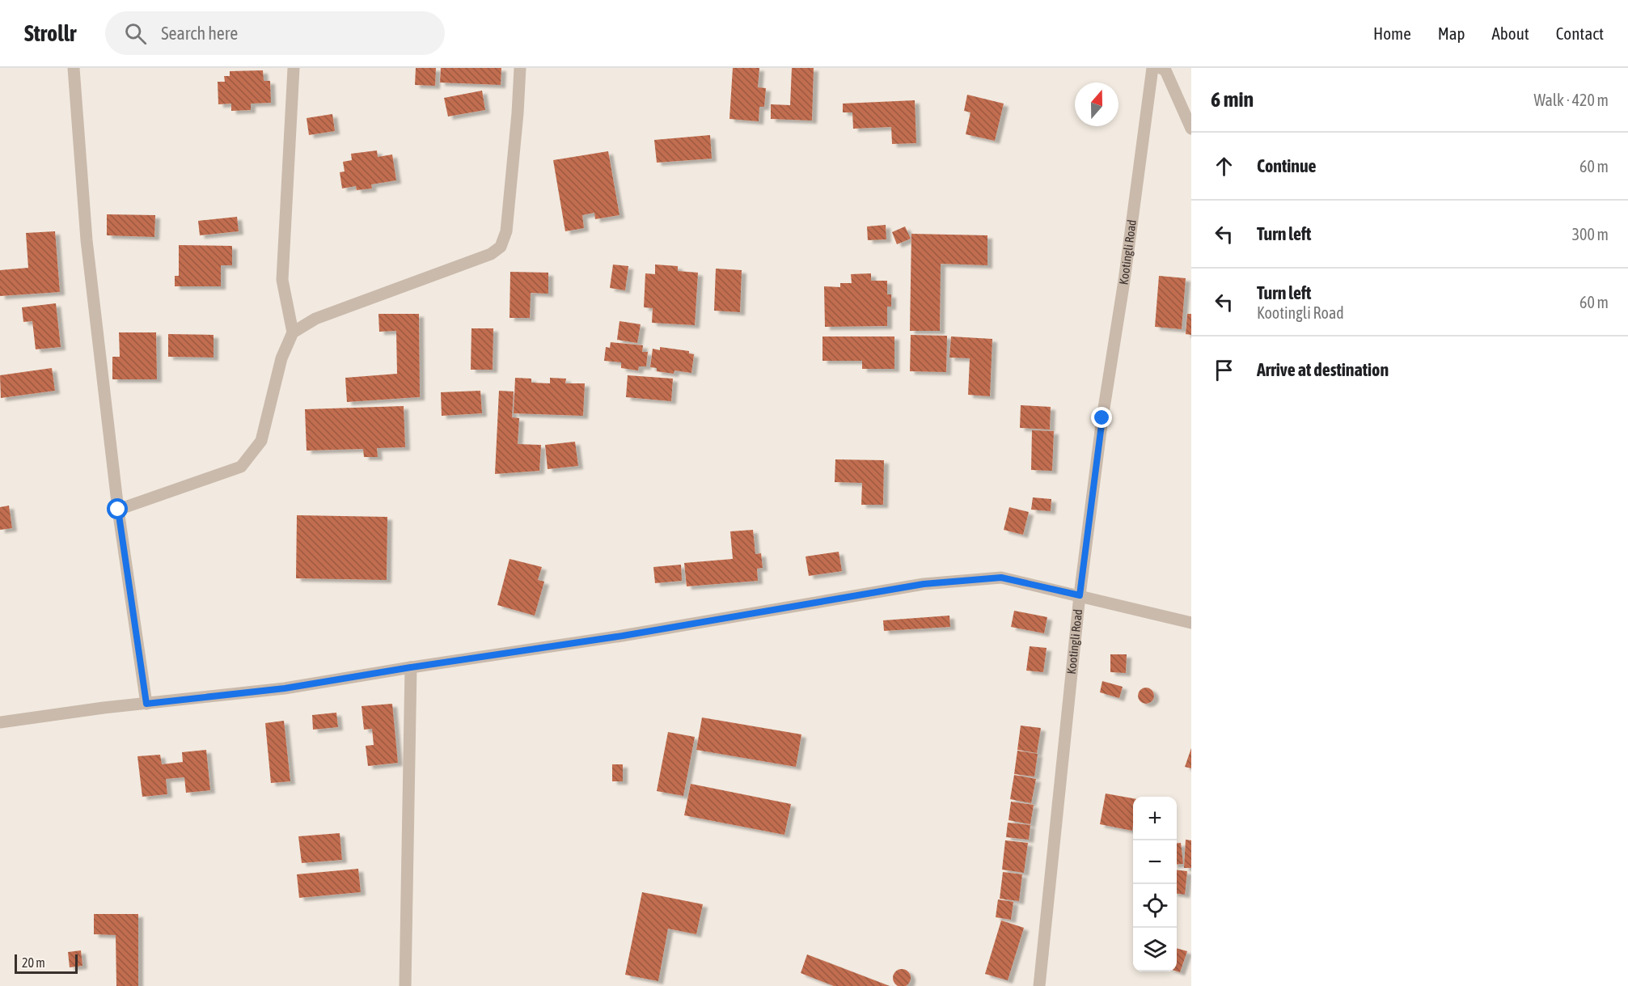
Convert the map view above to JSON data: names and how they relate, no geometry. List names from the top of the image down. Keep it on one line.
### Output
{"streets":{"street":["Kootingli Road"]},"scale_bar":"20 m","north":"top","page":{"header":"Strollr","search":"Search here","nav":["Home","Map","About","Contact"],"heading":["6 min","Walk · 420 m"],"list":[["Continue","60 m"],["Turn left","300 m"],["Turn left","Kootingli Road","60 m"],"Arrive at destination"],"map_buttons":["+","−"],"scale":"20 m"}}
